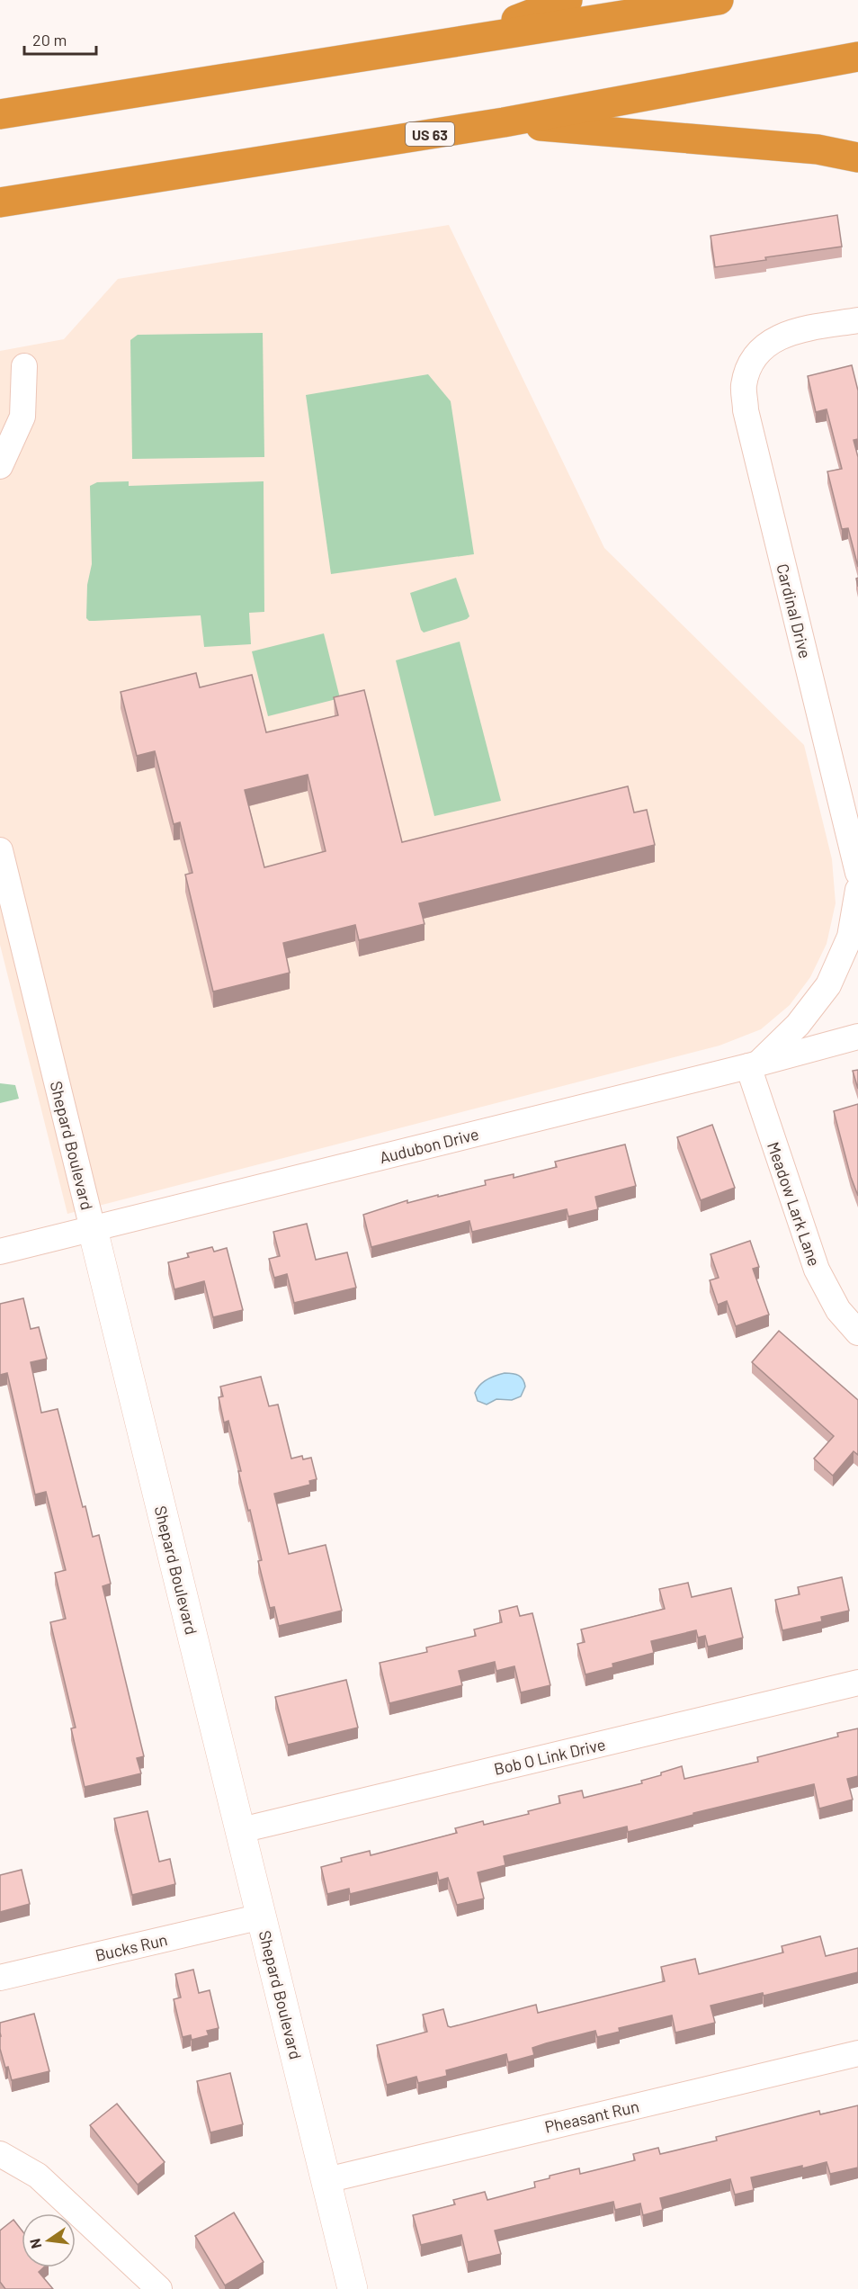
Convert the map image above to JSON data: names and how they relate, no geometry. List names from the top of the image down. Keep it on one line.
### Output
{"streets":{"highway":["US 63"],"street":["Cardinal Drive","Shepard Boulevard","Audubon Drive","Meadow Lark Lane","Bob O Link Drive","Bucks Run","Pheasant Run"]},"crossings":[["Shepard Boulevard","Audubon Drive"],["Shepard Boulevard","Bob O Link Drive"],["Shepard Boulevard","Bucks Run"],["Shepard Boulevard","Pheasant Run"],["Audubon Drive","Meadow Lark Lane"]],"scale_bar":"20 m","north":"left"}
